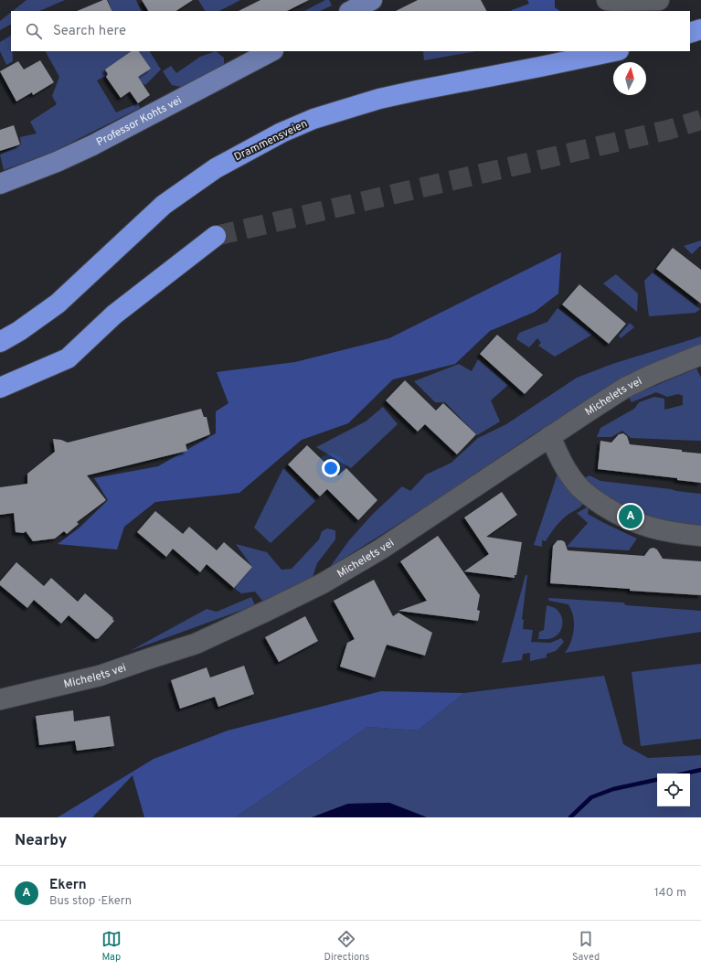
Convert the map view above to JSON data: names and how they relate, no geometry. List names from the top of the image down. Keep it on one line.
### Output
{"streets":{"highway":["Drammensveien"],"main road":["Professor Kohts vei"],"street":["Michelets vei"]},"north":"top","page":{"search":"Search here","pins":"A","heading":"Nearby","list":[{"mark":"A","name":"Ekern","note":"Bus stop · Ekern","value":"140 m"}],"nav":["Map","Directions","Saved"]}}
